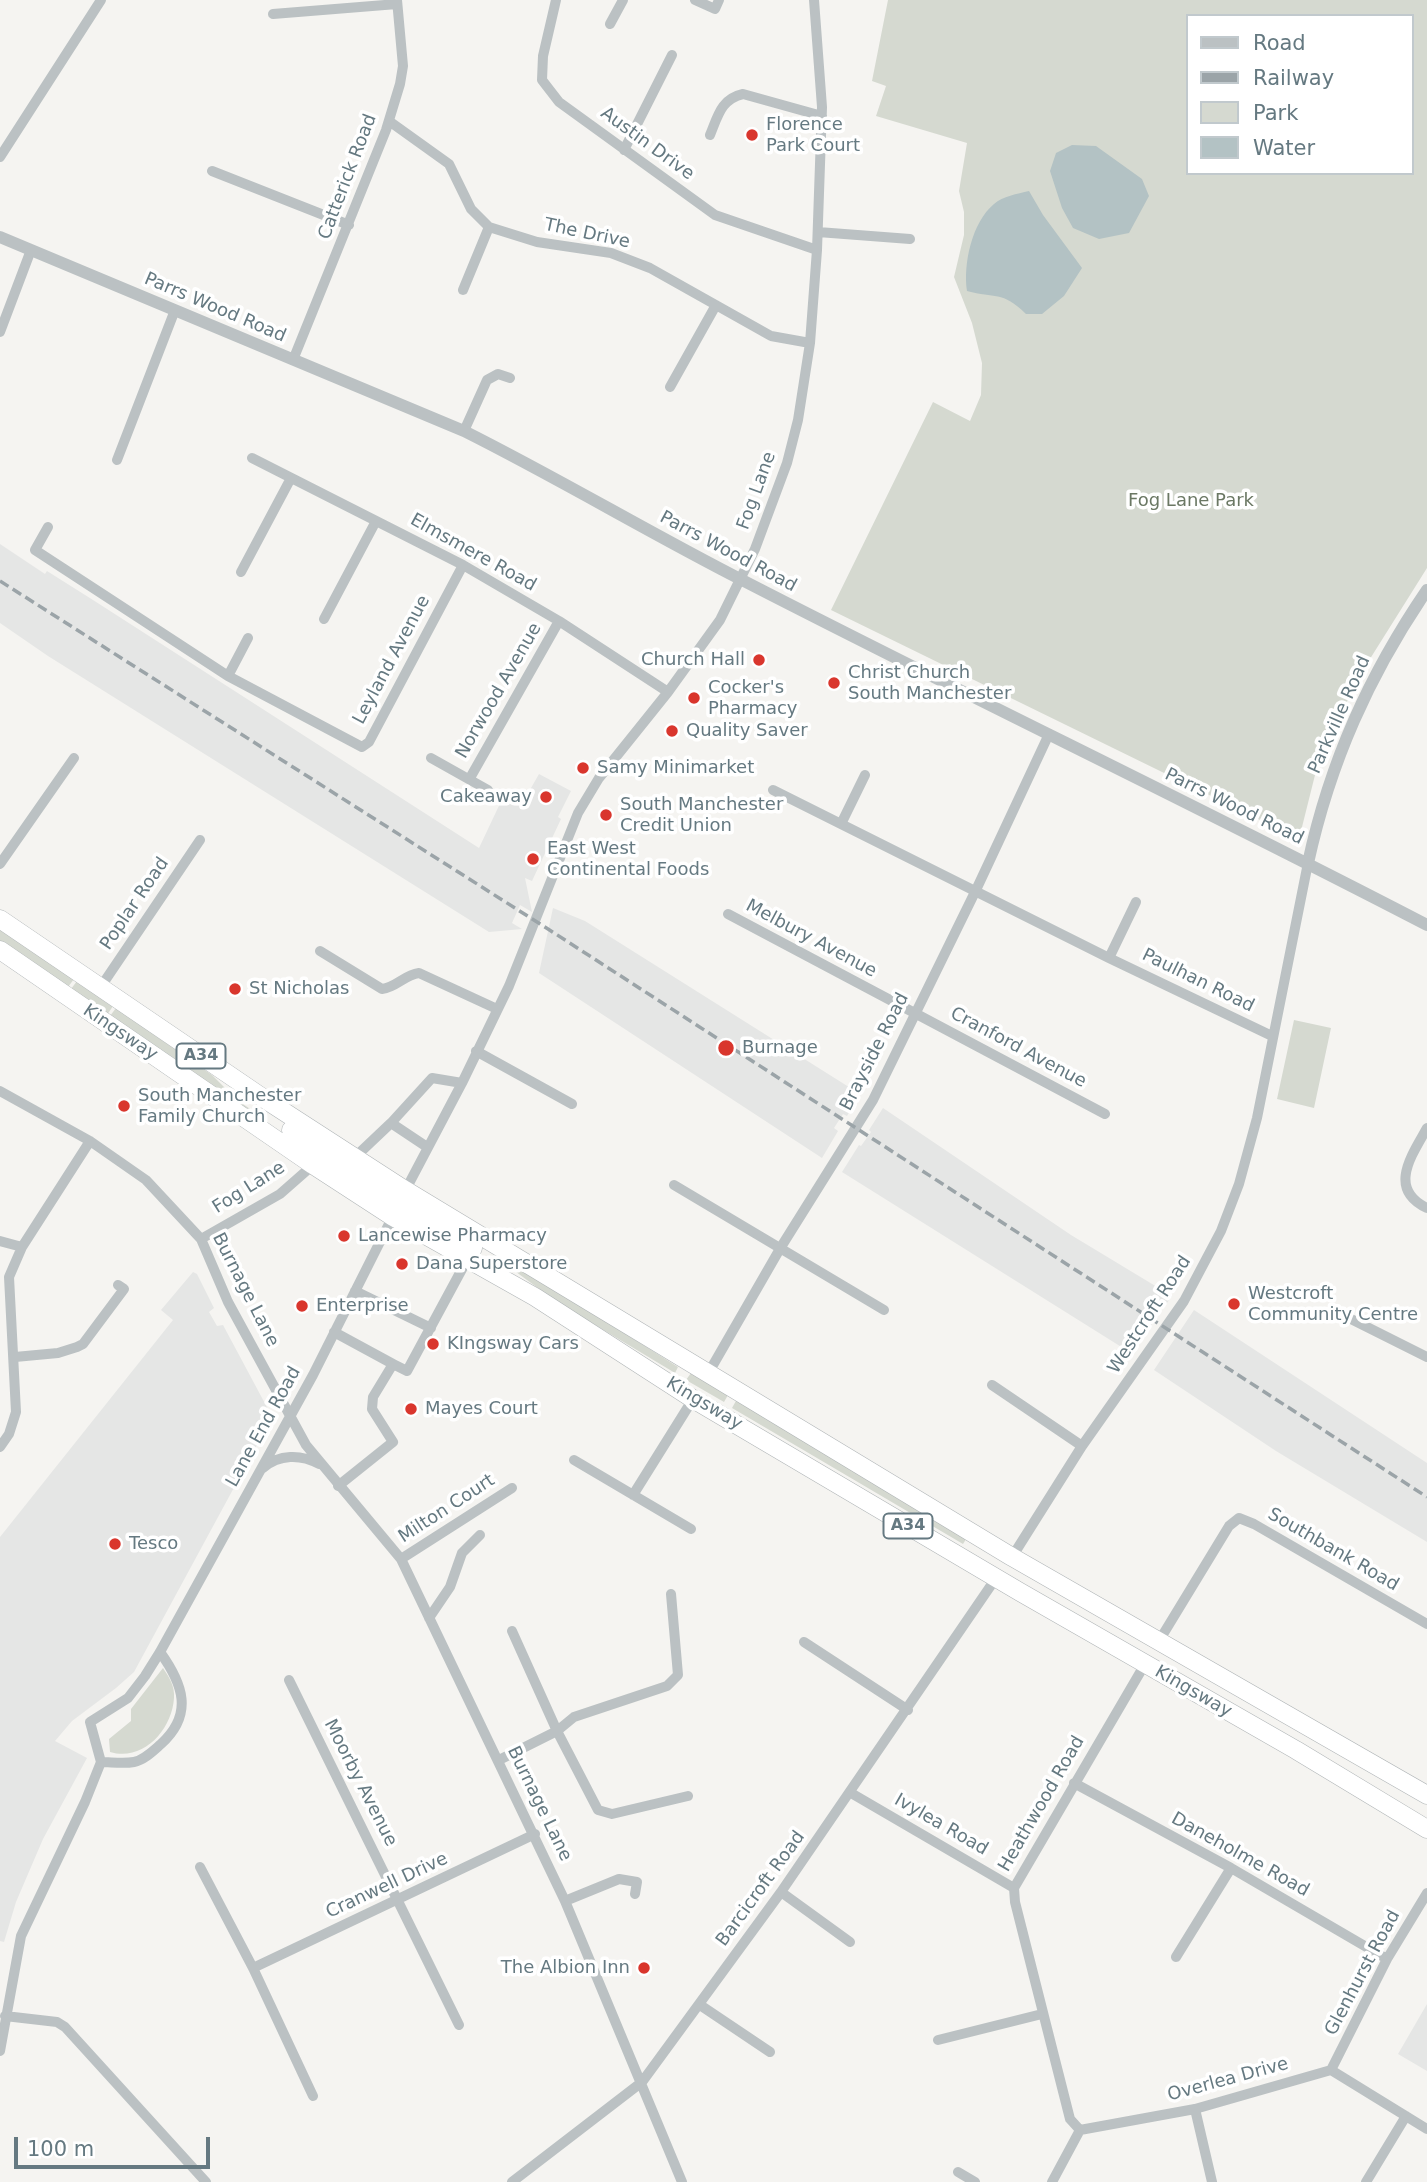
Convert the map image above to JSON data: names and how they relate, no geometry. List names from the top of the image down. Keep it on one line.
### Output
{"streets":{"highway":["Kingsway","A34"],"street":["Austin Drive","Catterick Road","The Drive","Parrs Wood Road","Fog Lane","Elmsmere Road","Leyland Avenue","Norwood Avenue","Parkville Road","Poplar Road","Melbury Avenue","Paulhan Road","Cranford Avenue","Brayside Road","Burnage Lane","Westcroft Road","Lane End Road","Milton Court","Southbank Road","Moorby Avenue","Heathwood Road","Ivylea Road","Daneholme Road","Cranwell Drive","Barcicroft Road","Glenhurst Road","Overlea Drive"]},"crossings":[["Austin Drive","Fog Lane"],["Catterick Road","Parrs Wood Road"],["The Drive","Fog Lane"],["Parrs Wood Road","Fog Lane"],["Parrs Wood Road","Parkville Road"],["Parrs Wood Road","Brayside Road"],["Parrs Wood Road","Westcroft Road"],["Fog Lane","Elmsmere Road"],["Fog Lane","Kingsway"],["Fog Lane","Burnage Lane"],["Fog Lane","Lane End Road"],["Elmsmere Road","Leyland Avenue"],["Elmsmere Road","Norwood Avenue"],["Parkville Road","Westcroft Road"],["Poplar Road","Kingsway"],["Melbury Avenue","Cranford Avenue"],["Melbury Avenue","Brayside Road"],["Paulhan Road","Brayside Road"],["Paulhan Road","Westcroft Road"],["Kingsway","Brayside Road"],["Kingsway","Westcroft Road"],["Kingsway","Lane End Road"],["Kingsway","Southbank Road"],["Kingsway","Heathwood Road"],["Kingsway","Barcicroft Road"],["Cranford Avenue","Brayside Road"],["Burnage Lane","Lane End Road"],["Burnage Lane","Milton Court"],["Burnage Lane","Cranwell Drive"],["Burnage Lane","Barcicroft Road"],["Moorby Avenue","Cranwell Drive"],["Heathwood Road","Ivylea Road"],["Heathwood Road","Daneholme Road"],["Heathwood Road","Overlea Drive"],["Ivylea Road","Barcicroft Road"],["Daneholme Road","Glenhurst Road"],["Glenhurst Road","Overlea Drive"]],"parks":["Fog Lane Park"],"places":["Florence Park Court","Church Hall","Christ Church South Manchester","Cocker's Pharmacy","Quality Saver","Samy Minimarket","Cakeaway","South Manchester Credit Union","East West Continental Foods","St Nicholas","Burnage","South Manchester Family Church","Lancewise Pharmacy","Dana Superstore","Westcroft Community Centre","Enterprise","KIngsway Cars","Mayes Court","Tesco","The Albion Inn"],"legend":["Road","Railway","Park","Water"],"scale_bar":"100 m"}
